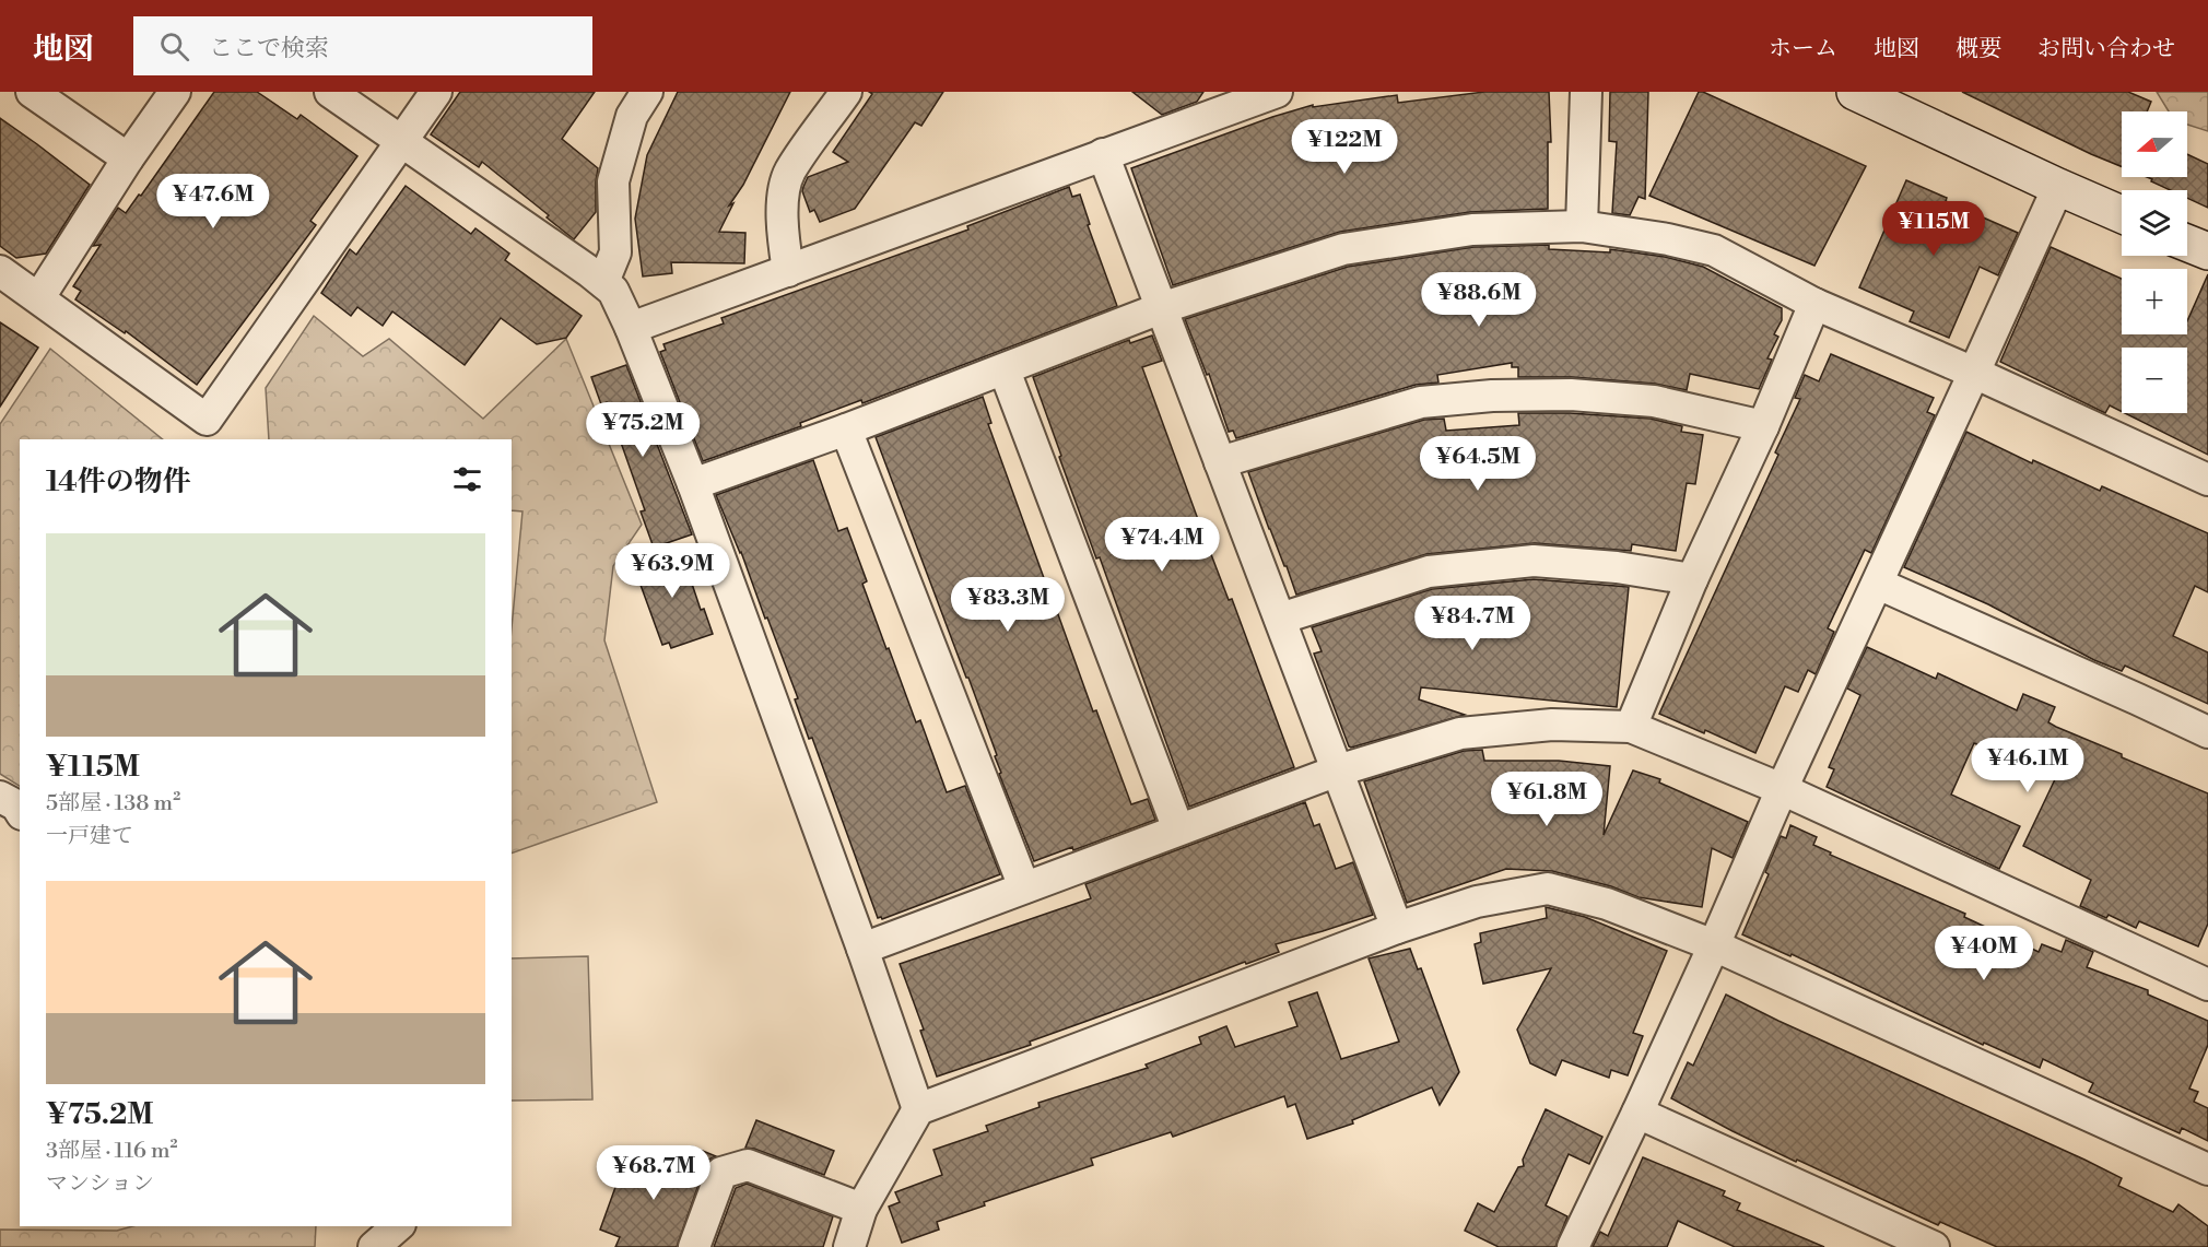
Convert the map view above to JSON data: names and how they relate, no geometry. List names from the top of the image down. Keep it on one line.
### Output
{"north":"left","page":{"header":"地図","search":"ここで検索","nav":["ホーム","地図","概要","お問い合わせ"],"map_buttons":["+","−"],"price":["¥122M","¥47.6M","¥115M","¥88.6M","¥75.2M","¥64.5M","¥74.4M","¥63.9M","¥83.3M","¥84.7M","¥46.1M","¥61.8M","¥40M","¥68.7M"],"heading":"14件の物件","list":[{"name":"¥115M","note":"5部屋 · 138 m² · 一戸建て"},{"name":"¥75.2M","note":"3部屋 · 116 m² · マンション"}]}}
